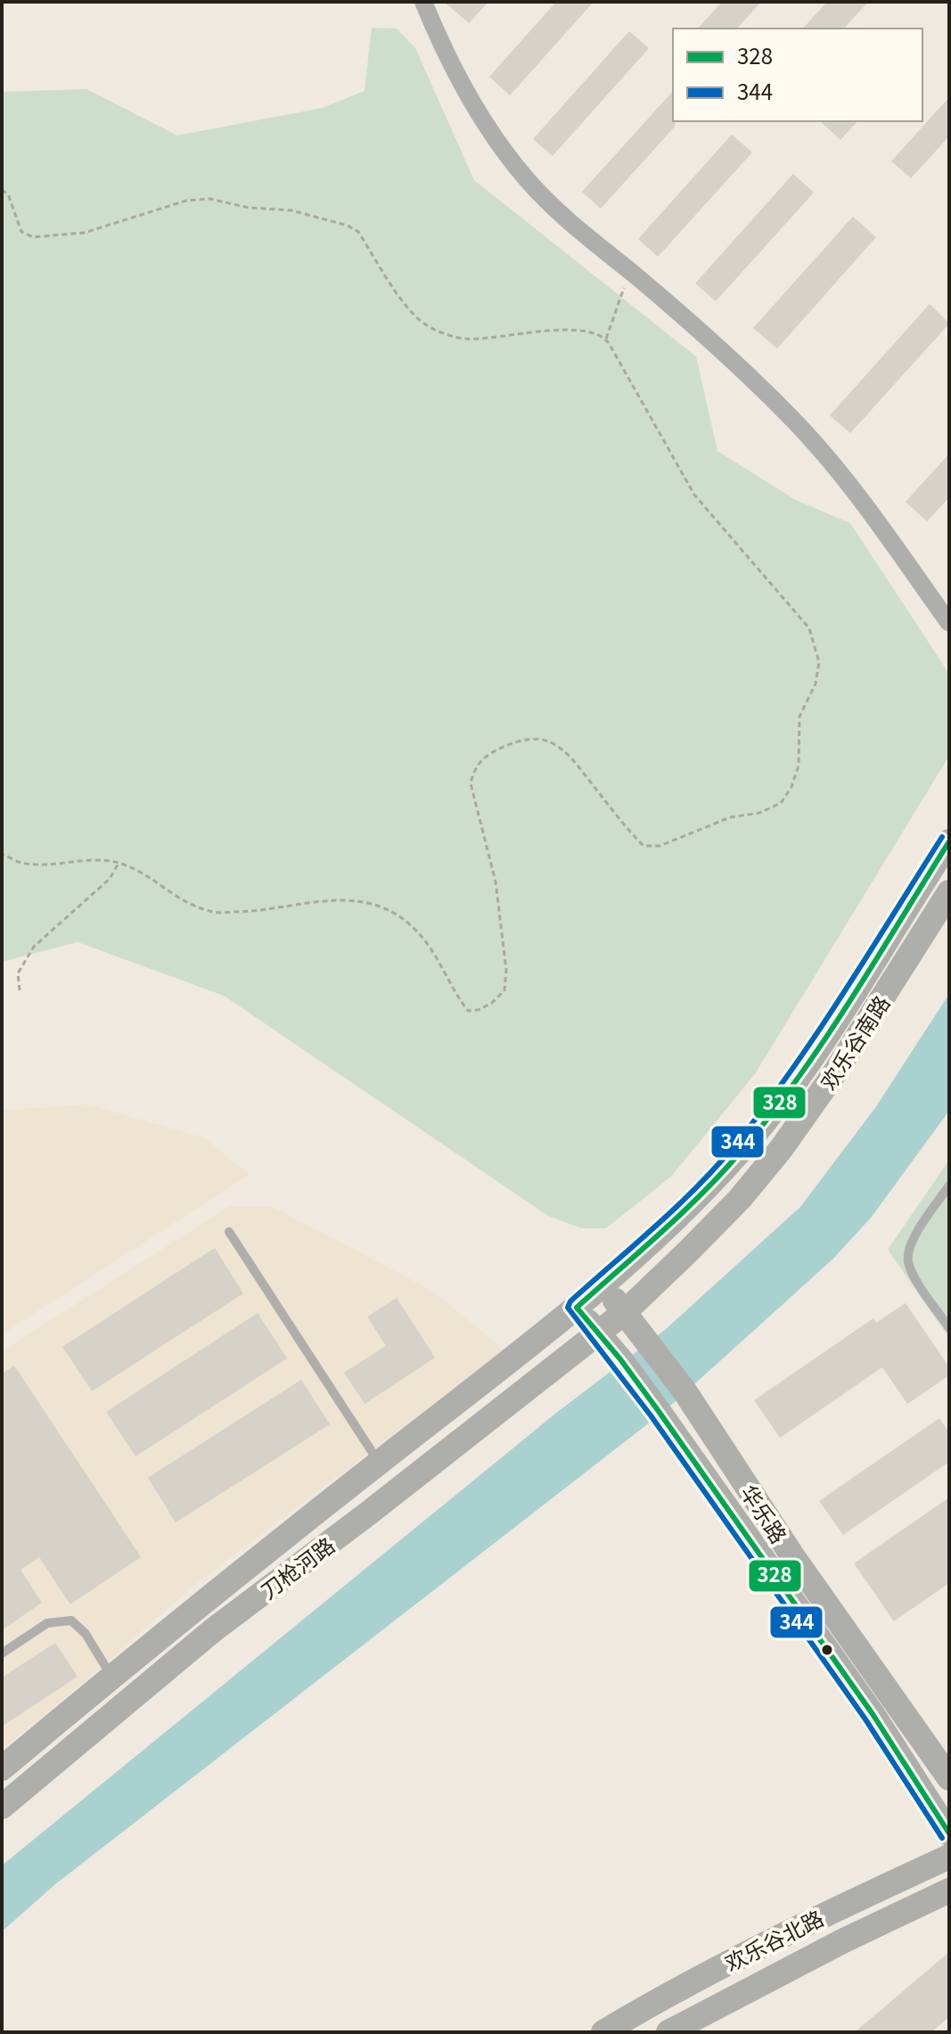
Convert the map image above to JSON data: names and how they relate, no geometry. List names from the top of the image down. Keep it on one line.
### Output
{"streets":{"street":["欢乐谷南路","华乐路","刀枪河路","欢乐谷北路"]},"crossings":[["欢乐谷南路","华乐路"],["欢乐谷南路","刀枪河路"],["华乐路","刀枪河路"]],"lines":["transit line 344","transit line 328"],"legend":["328","344"]}
